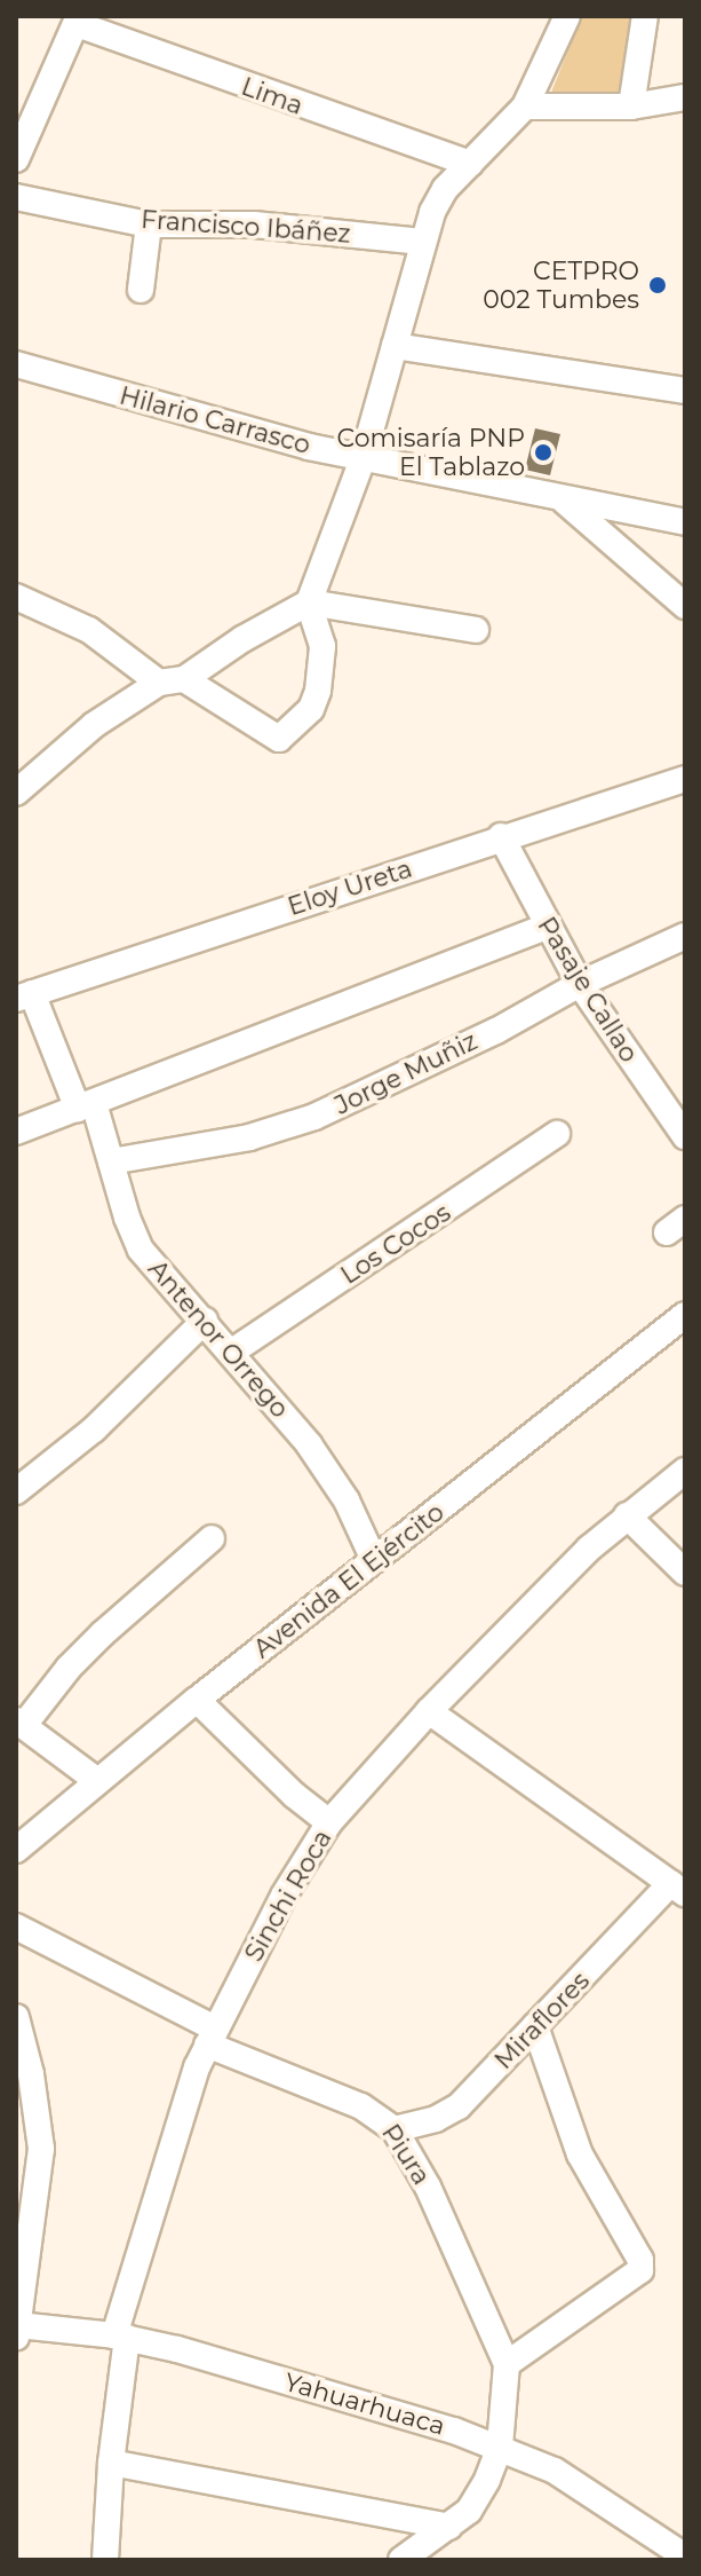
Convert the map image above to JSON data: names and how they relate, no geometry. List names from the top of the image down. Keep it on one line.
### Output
{"streets":{"street":["Lima","Francisco Ibáñez","Hilario Carrasco","Eloy Ureta","Pasaje Callao","Jorge Muñiz","Los Cocos","Antenor Orrego","Avenida El Ejército","Sinchi Roca","Miraflores","Piura","Yahuarhuaca"]},"crossings":[["Eloy Ureta","Pasaje Callao"],["Eloy Ureta","Antenor Orrego"],["Pasaje Callao","Jorge Muñiz"],["Jorge Muñiz","Antenor Orrego"],["Los Cocos","Antenor Orrego"],["Antenor Orrego","Avenida El Ejército"],["Sinchi Roca","Piura"],["Sinchi Roca","Yahuarhuaca"],["Miraflores","Piura"]],"places":["CETPRO 002 Tumbes","Comisaría PNP El Tablazo"]}
